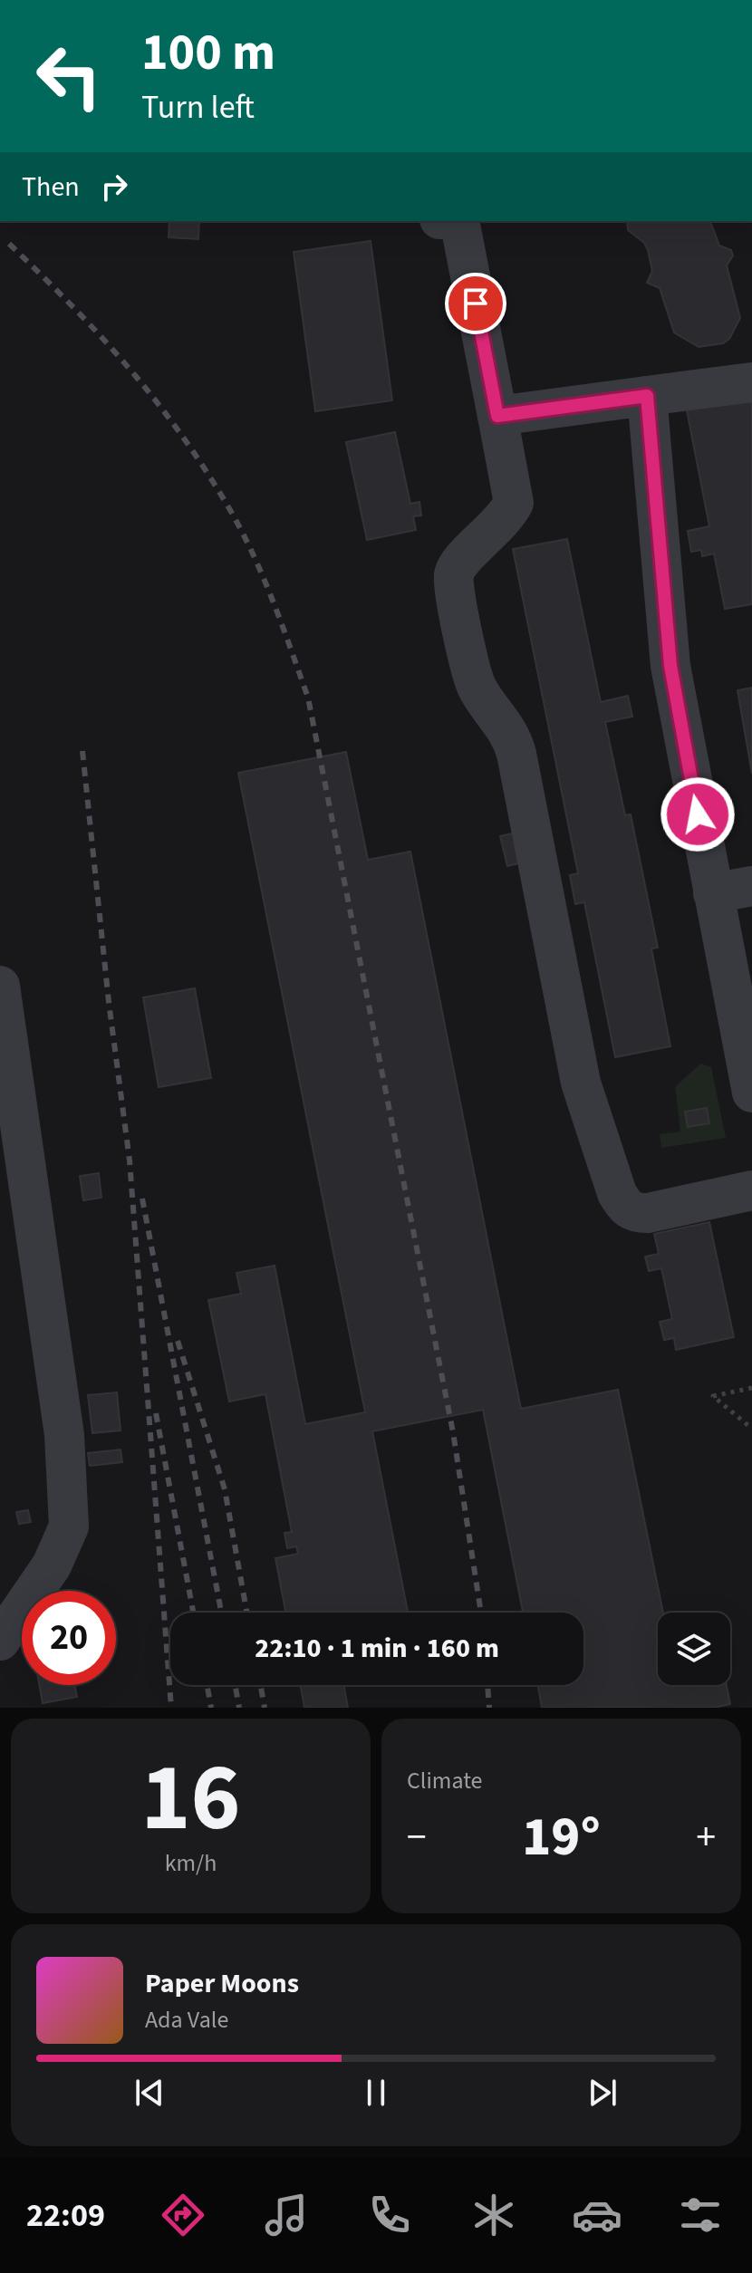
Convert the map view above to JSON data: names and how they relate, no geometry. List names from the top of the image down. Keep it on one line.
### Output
{"page":{"turn":["100 m","Turn left"],"then":"Then","limit":"20","trip":"22:10 · 1 min · 160 m","tile":[["16","km/h"],"Climate"],"heat":["−","19°","+"],"song":["Paper Moons","Ada Vale"],"tabs":"22:09"}}
